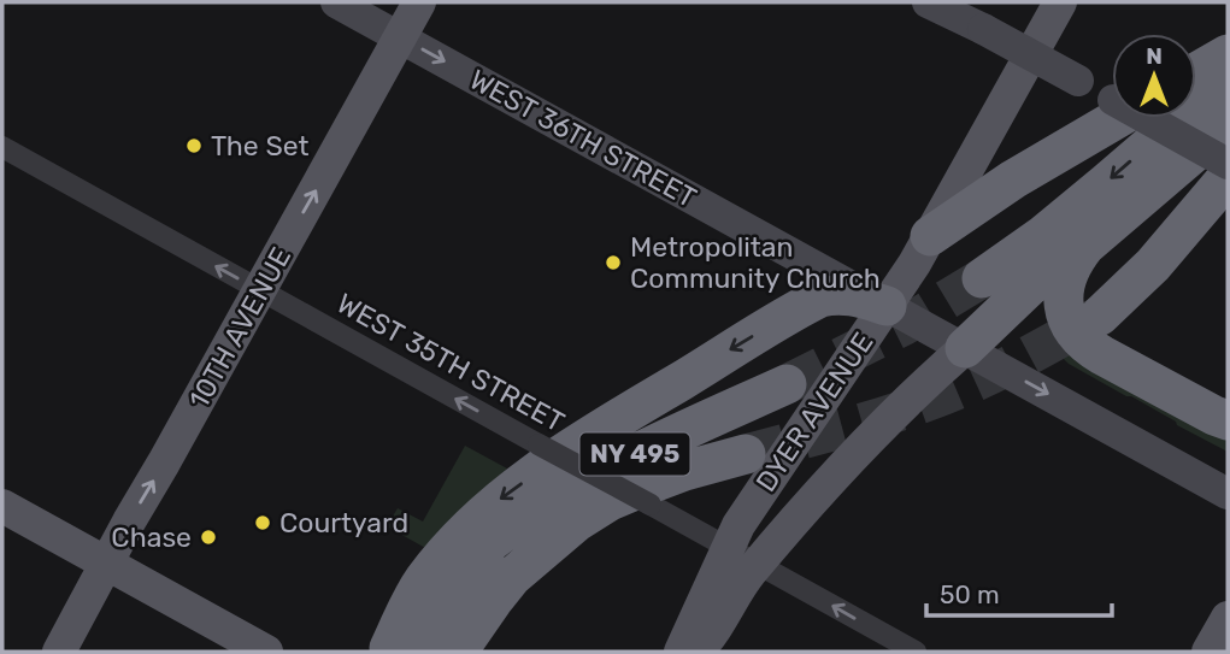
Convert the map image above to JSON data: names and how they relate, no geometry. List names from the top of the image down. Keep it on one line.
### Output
{"streets":{"highway":["NY 495"],"main road":["WEST 36TH STREET","10TH AVENUE","DYER AVENUE"],"street":["WEST 35TH STREET"]},"crossings":[["WEST 36TH STREET","10TH AVENUE"],["WEST 36TH STREET","DYER AVENUE"],["10TH AVENUE","WEST 35TH STREET"],["WEST 35TH STREET","DYER AVENUE"]],"one_way":["WEST 36TH STREET","10TH AVENUE","WEST 35TH STREET"],"places":["The Set","Metropolitan Community Church","Courtyard","Chase"],"scale_bar":"50 m","north":"top"}
